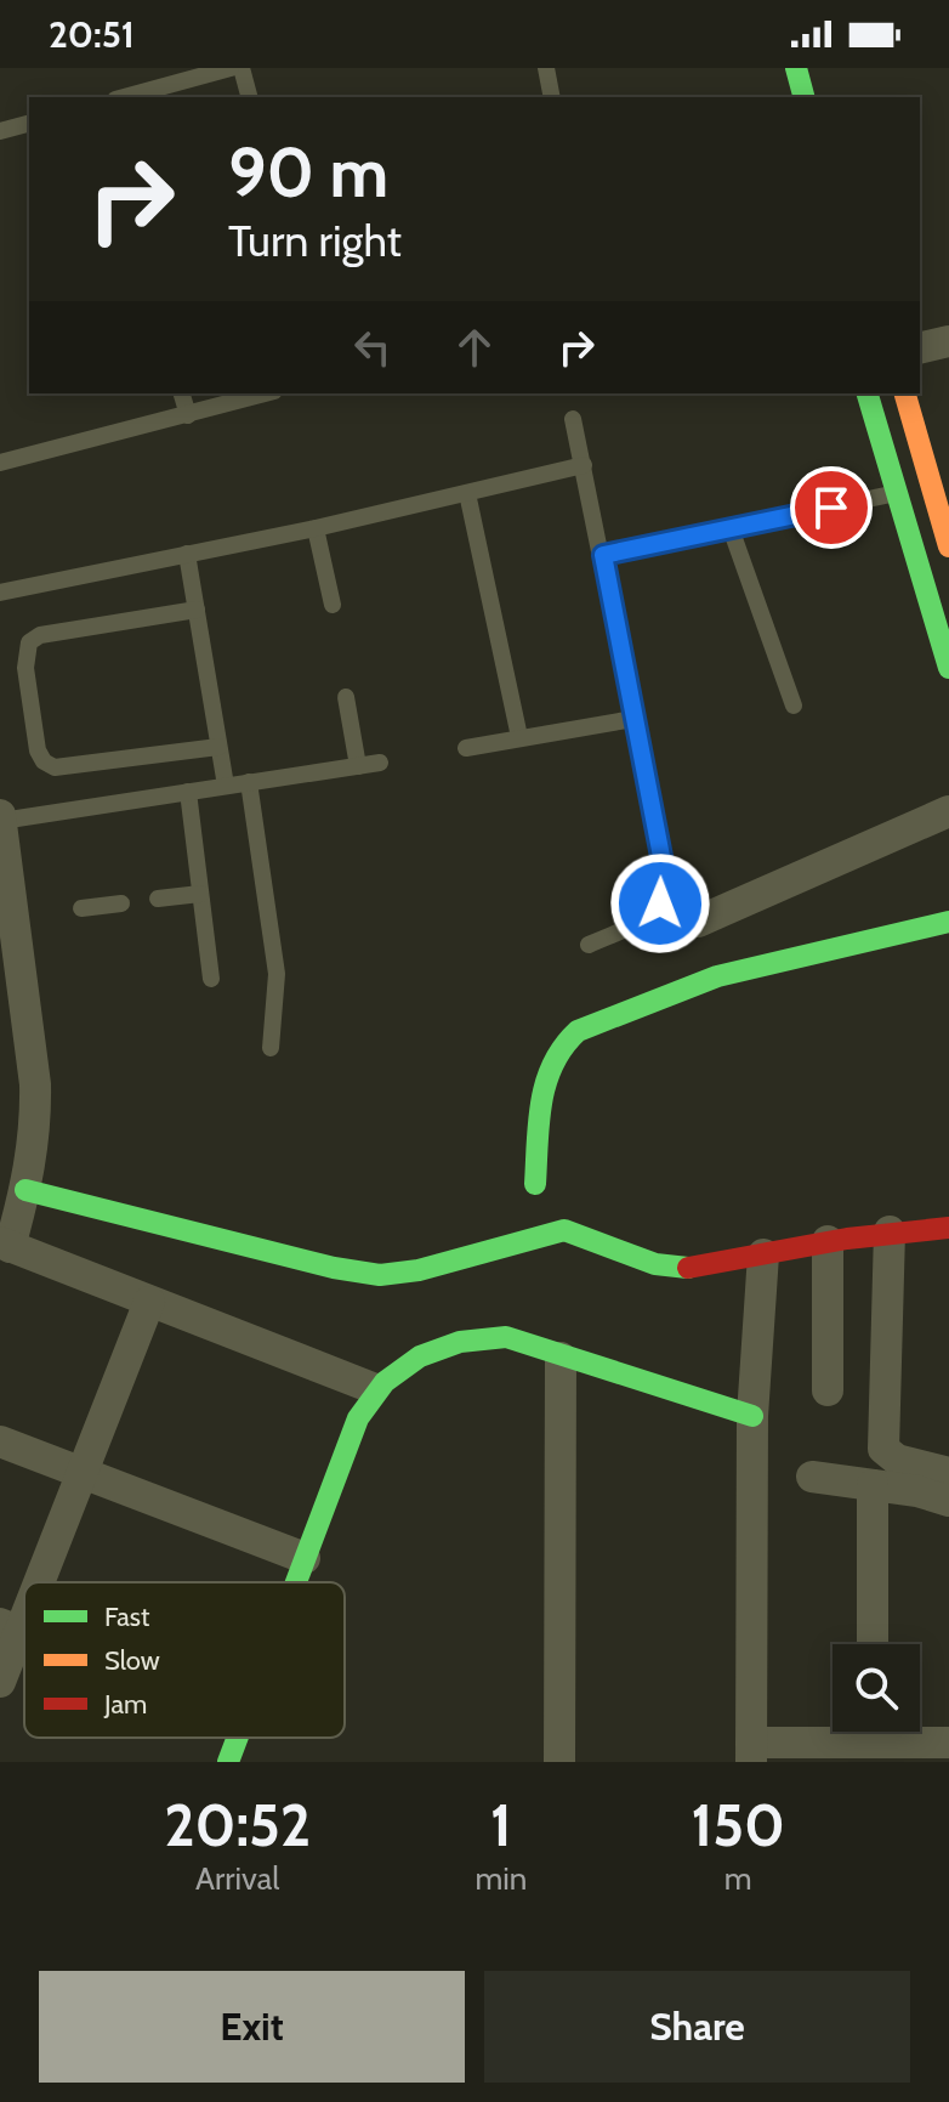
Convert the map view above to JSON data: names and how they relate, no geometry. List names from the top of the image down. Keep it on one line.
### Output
{"legend":["Fast","Slow","Jam"],"page":{"status":"20:51","turn":["90 m","Turn right"],"eta":["20:52","Arrival","1","min","150","m"],"buttons":["Exit","Share"]}}
